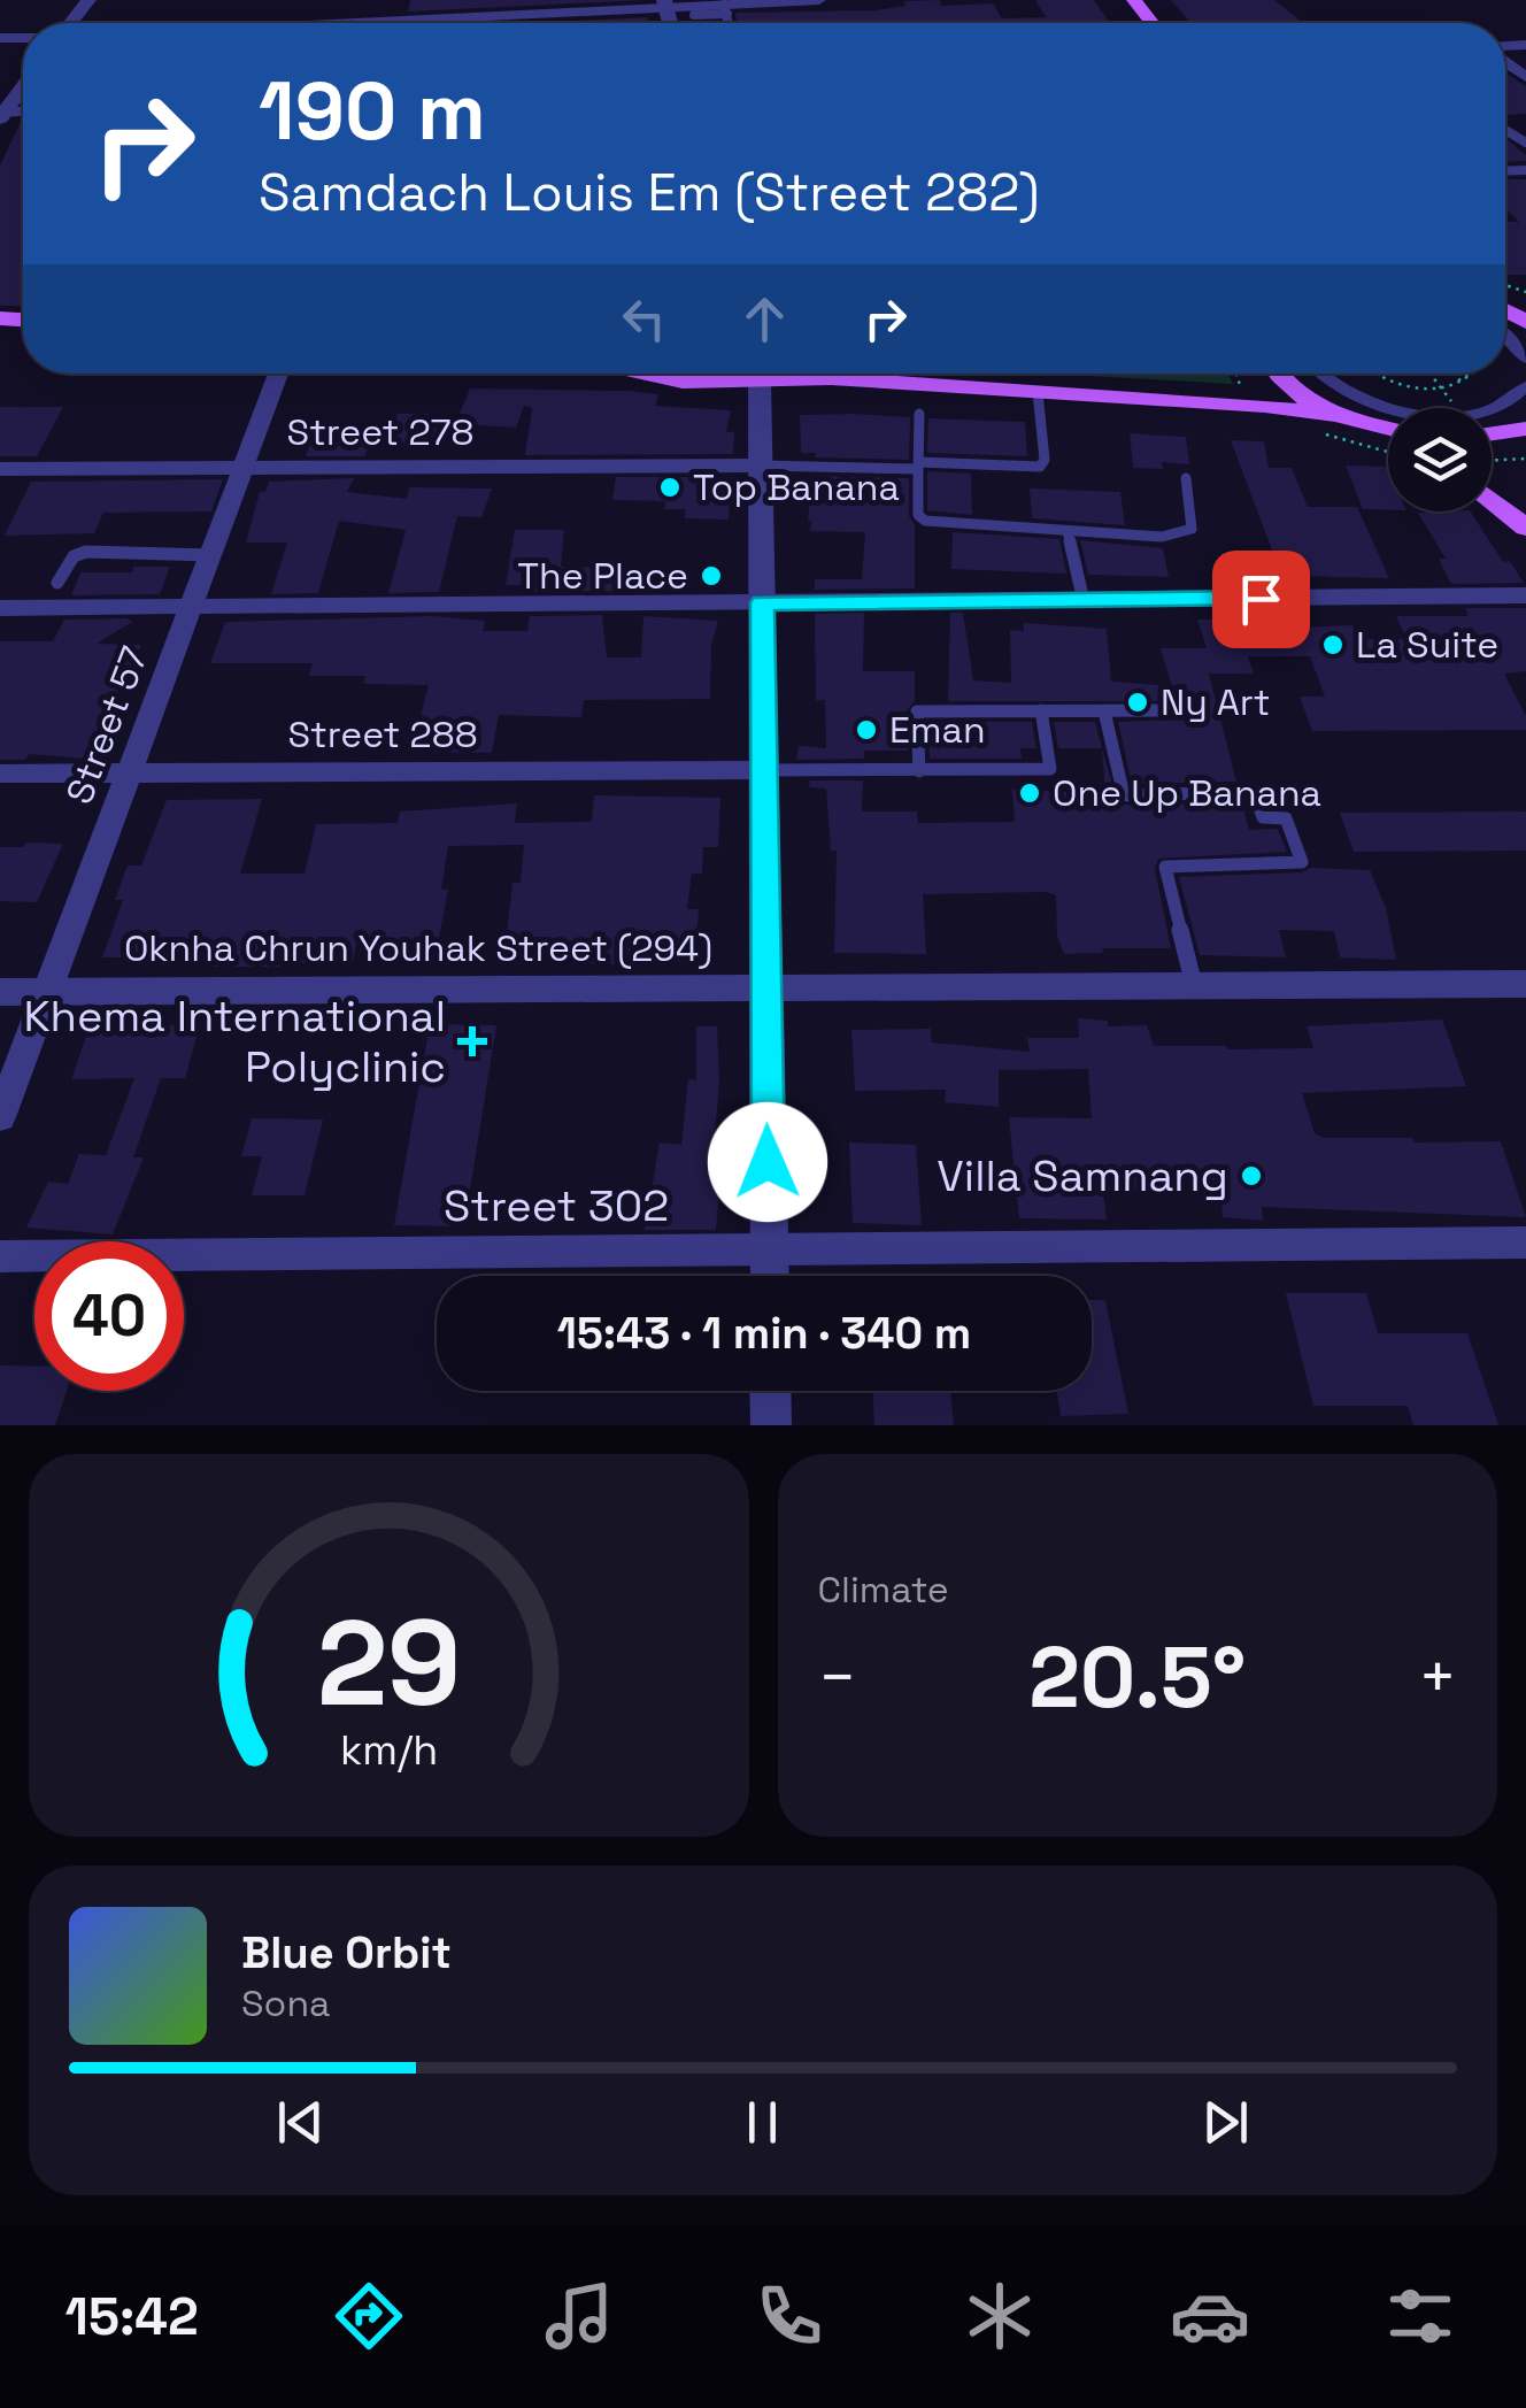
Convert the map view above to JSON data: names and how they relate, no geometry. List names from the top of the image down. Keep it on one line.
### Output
{"streets":{"street":["Street 278","Street 57","Street 288","Oknha Chrun Youhak Street (294)","Street 302"]},"crossings":[["Street 278","Street 57"],["Street 57","Street 288"],["Street 57","Oknha Chrun Youhak Street (294)"]],"places":{"other":["Top Banana","The Place","La Suite","Ny Art","Eman","One Up Banana","Villa Samnang"],"health":["Khema International Polyclinic"]},"page":{"turn":["190 m","Samdach Louis Em (Street 282)"],"limit":"40","trip":"15:43 · 1 min · 340 m","tile":"Climate","heat":["−","20.5°","+"],"song":["Blue Orbit","Sona"],"tabs":"15:42","gauge":["29","km/h"]}}
